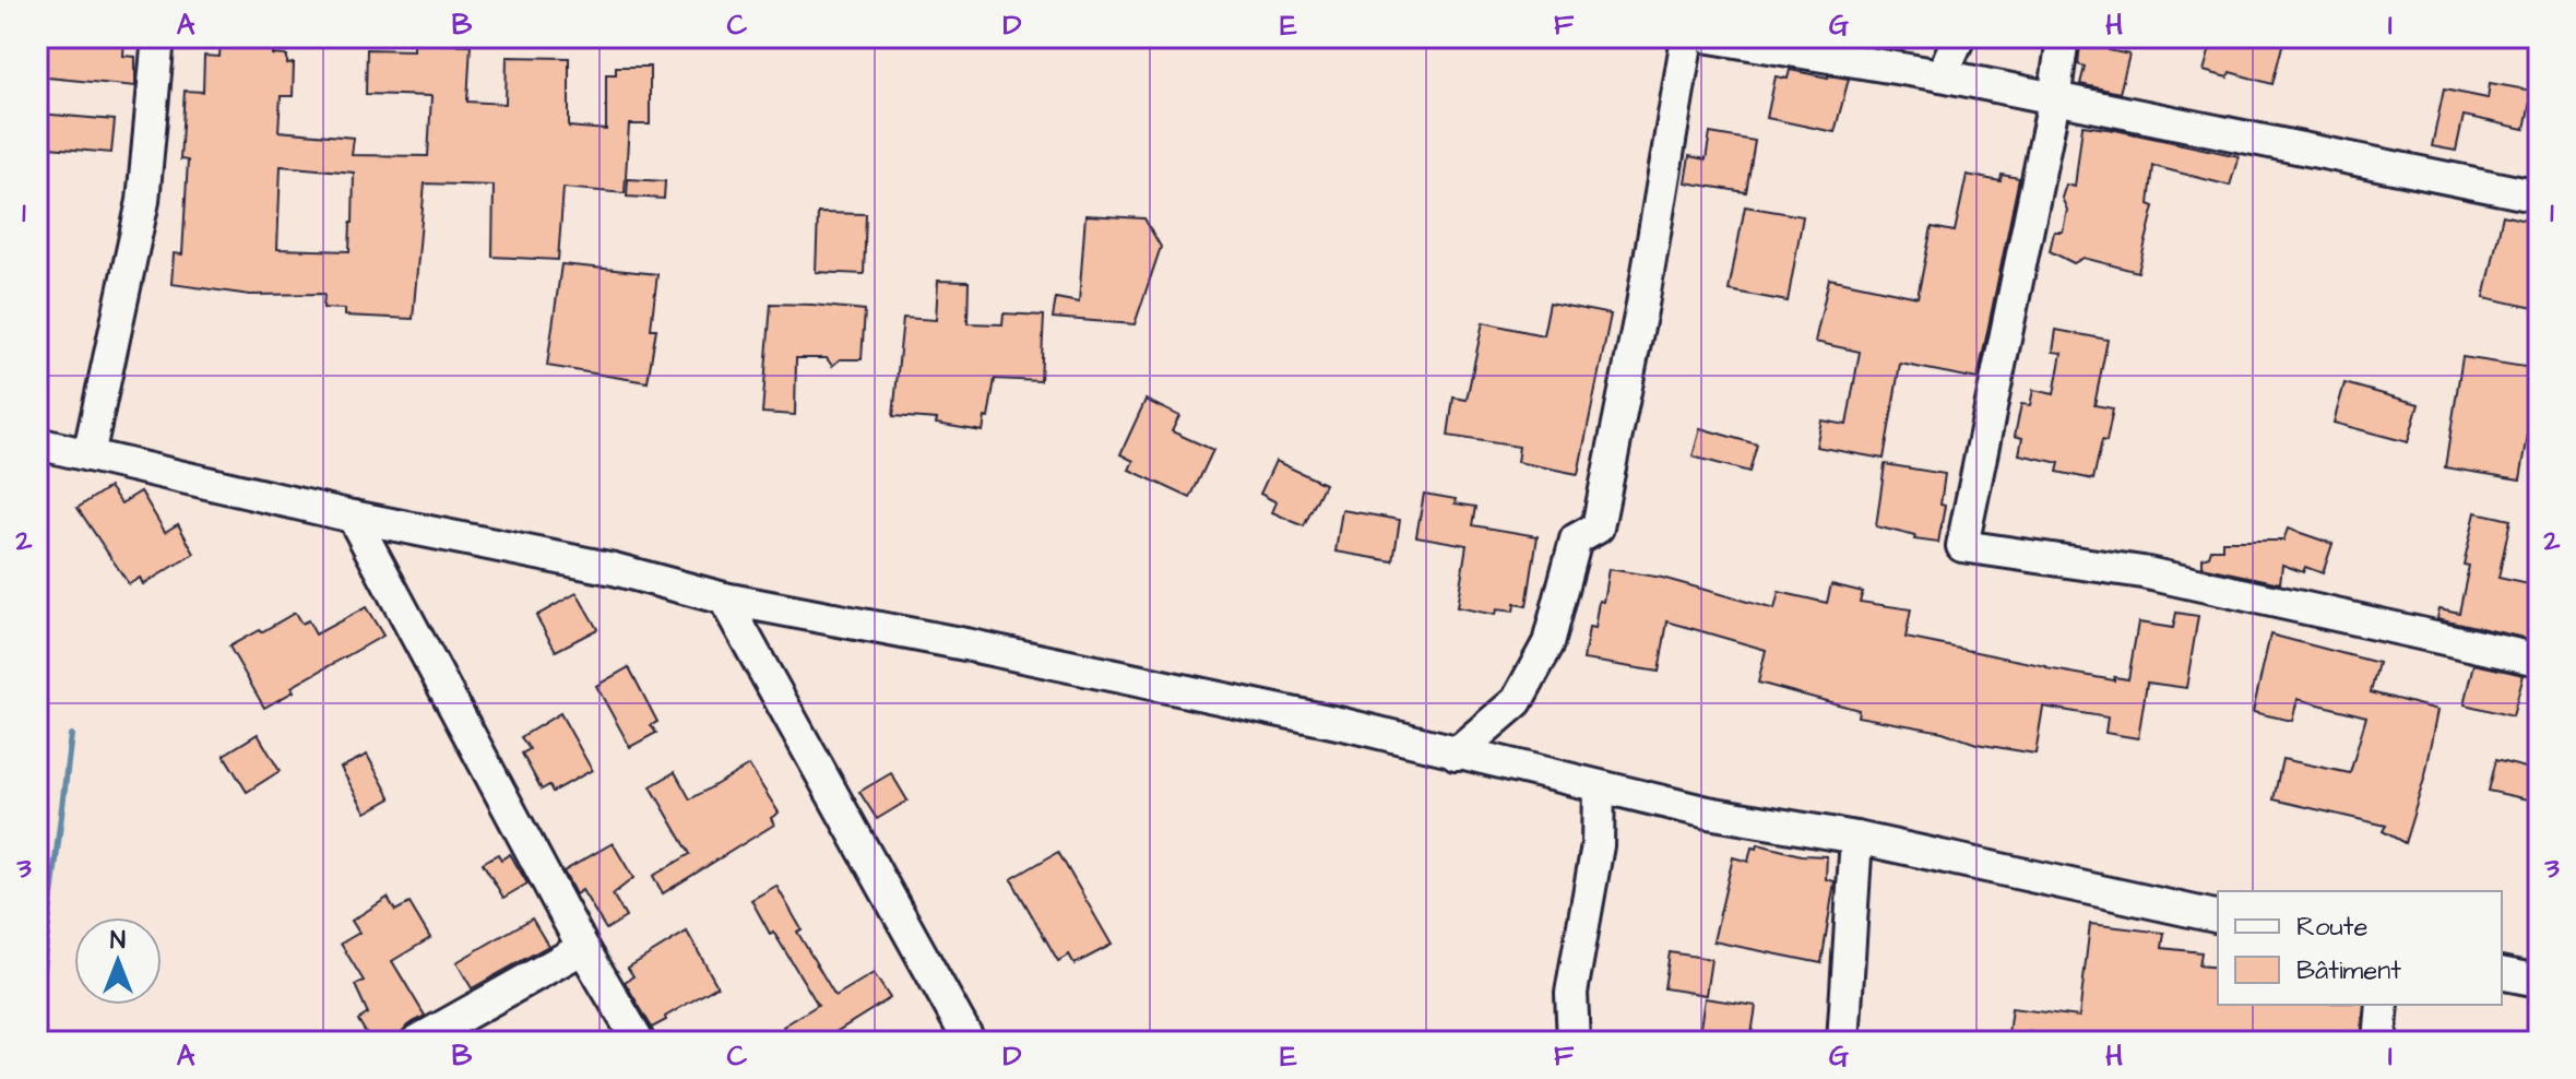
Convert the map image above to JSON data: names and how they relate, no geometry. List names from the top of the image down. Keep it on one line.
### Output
{"legend":["Route","Bâtiment"],"north":"top","grid":{"columns":["A","B","C","D","E","F","G","H","I"],"rows":["1","2","3"]}}
